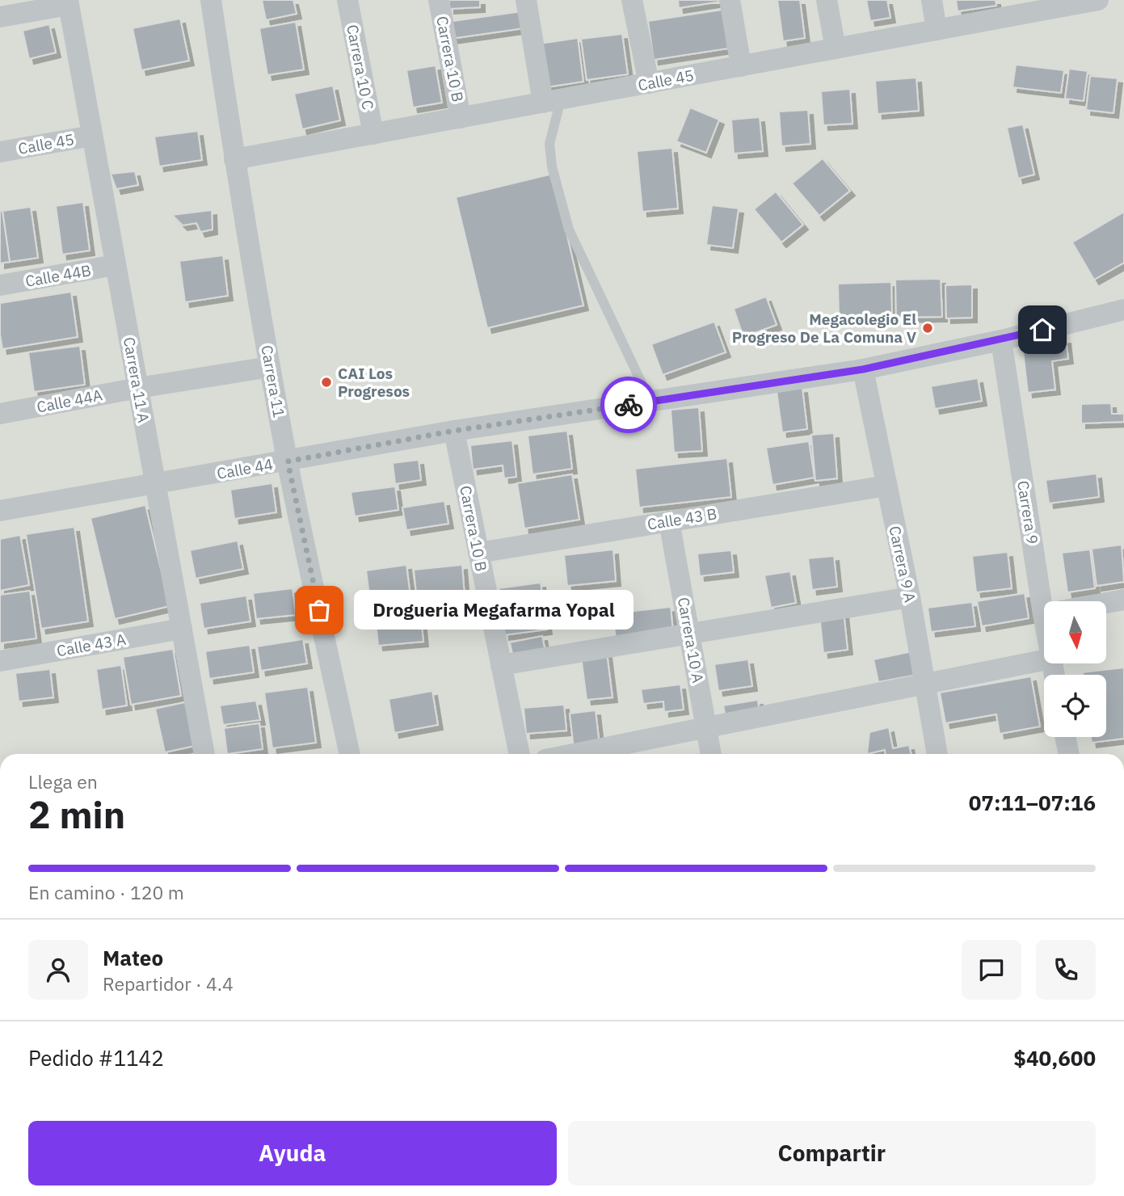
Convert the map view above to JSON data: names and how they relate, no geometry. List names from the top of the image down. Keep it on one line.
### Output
{"streets":{"street":["Carrera 10 B","Carrera 10 C","Calle 45","Calle 44B","Carrera 11 A","Carrera 11","Calle 44A","Calle 44","Carrera 9","Calle 43 B","Carrera 9 A","Carrera 10 A","Calle 43 A"]},"crossings":[["Carrera 10 B","Calle 45"],["Carrera 10 B","Calle 44"],["Carrera 10 B","Calle 43 B"],["Carrera 10 C","Calle 45"],["Calle 45","Carrera 11 A"],["Calle 45","Carrera 11"],["Calle 44B","Carrera 11 A"],["Carrera 11 A","Calle 44A"],["Carrera 11 A","Calle 44"],["Carrera 11 A","Calle 43 A"],["Carrera 11","Calle 44A"],["Carrera 11","Calle 44"],["Calle 44","Carrera 9"],["Calle 44","Carrera 9 A"],["Calle 43 B","Carrera 9 A"],["Calle 43 B","Carrera 10 A"]],"places":["Megacolegio El Progreso De La Comuna V","CAI Los Progresos","Drogueria Megafarma Yopal"],"north":"bottom","page":{"bubble":"Drogueria Megafarma Yopal","heading":["2 min","Llega en","07:11–07:16"],"panel":["Mateo","Repartidor · 4.4","Pedido #1142","$40,600"],"bar":"En camino · 120 m","buttons":["Ayuda","Compartir"]}}
